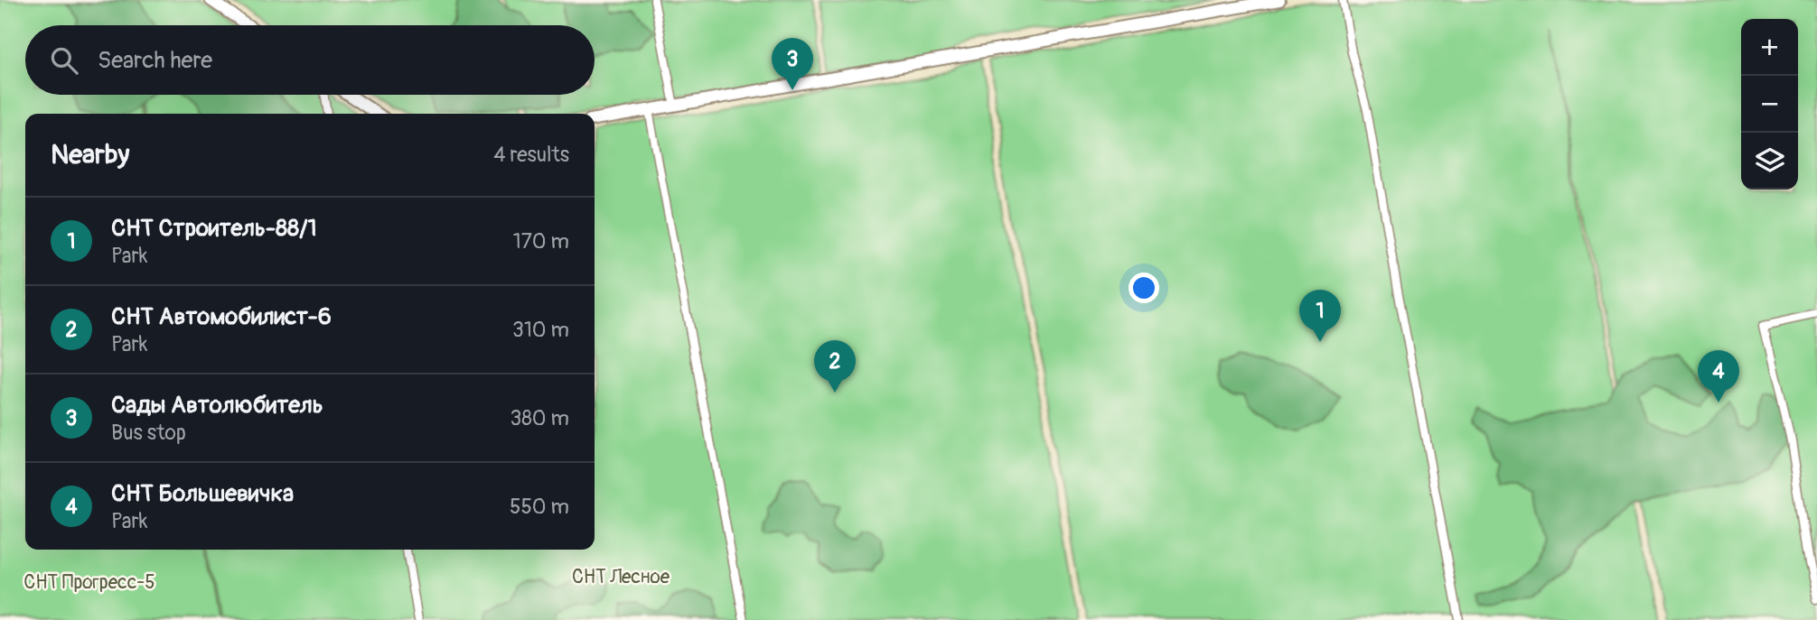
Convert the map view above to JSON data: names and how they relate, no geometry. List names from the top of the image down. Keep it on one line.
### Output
{"parks":["СНТ Лесное","СНТ Прогресс-5"],"page":{"map_buttons":["+","−"],"search":"Search here","pins":["3","1","2","4"],"heading":["Nearby","4 results"],"list":[{"mark":"1","name":"СНТ Строитель-88/1","note":"Park","value":"170 m"},{"mark":"2","name":"СНТ Автомобилист-6","note":"Park","value":"310 m"},{"mark":"3","name":"Сады Автолюбитель","note":"Bus stop","value":"380 m"},{"mark":"4","name":"СНТ Большевичка","note":"Park","value":"550 m"}]}}
